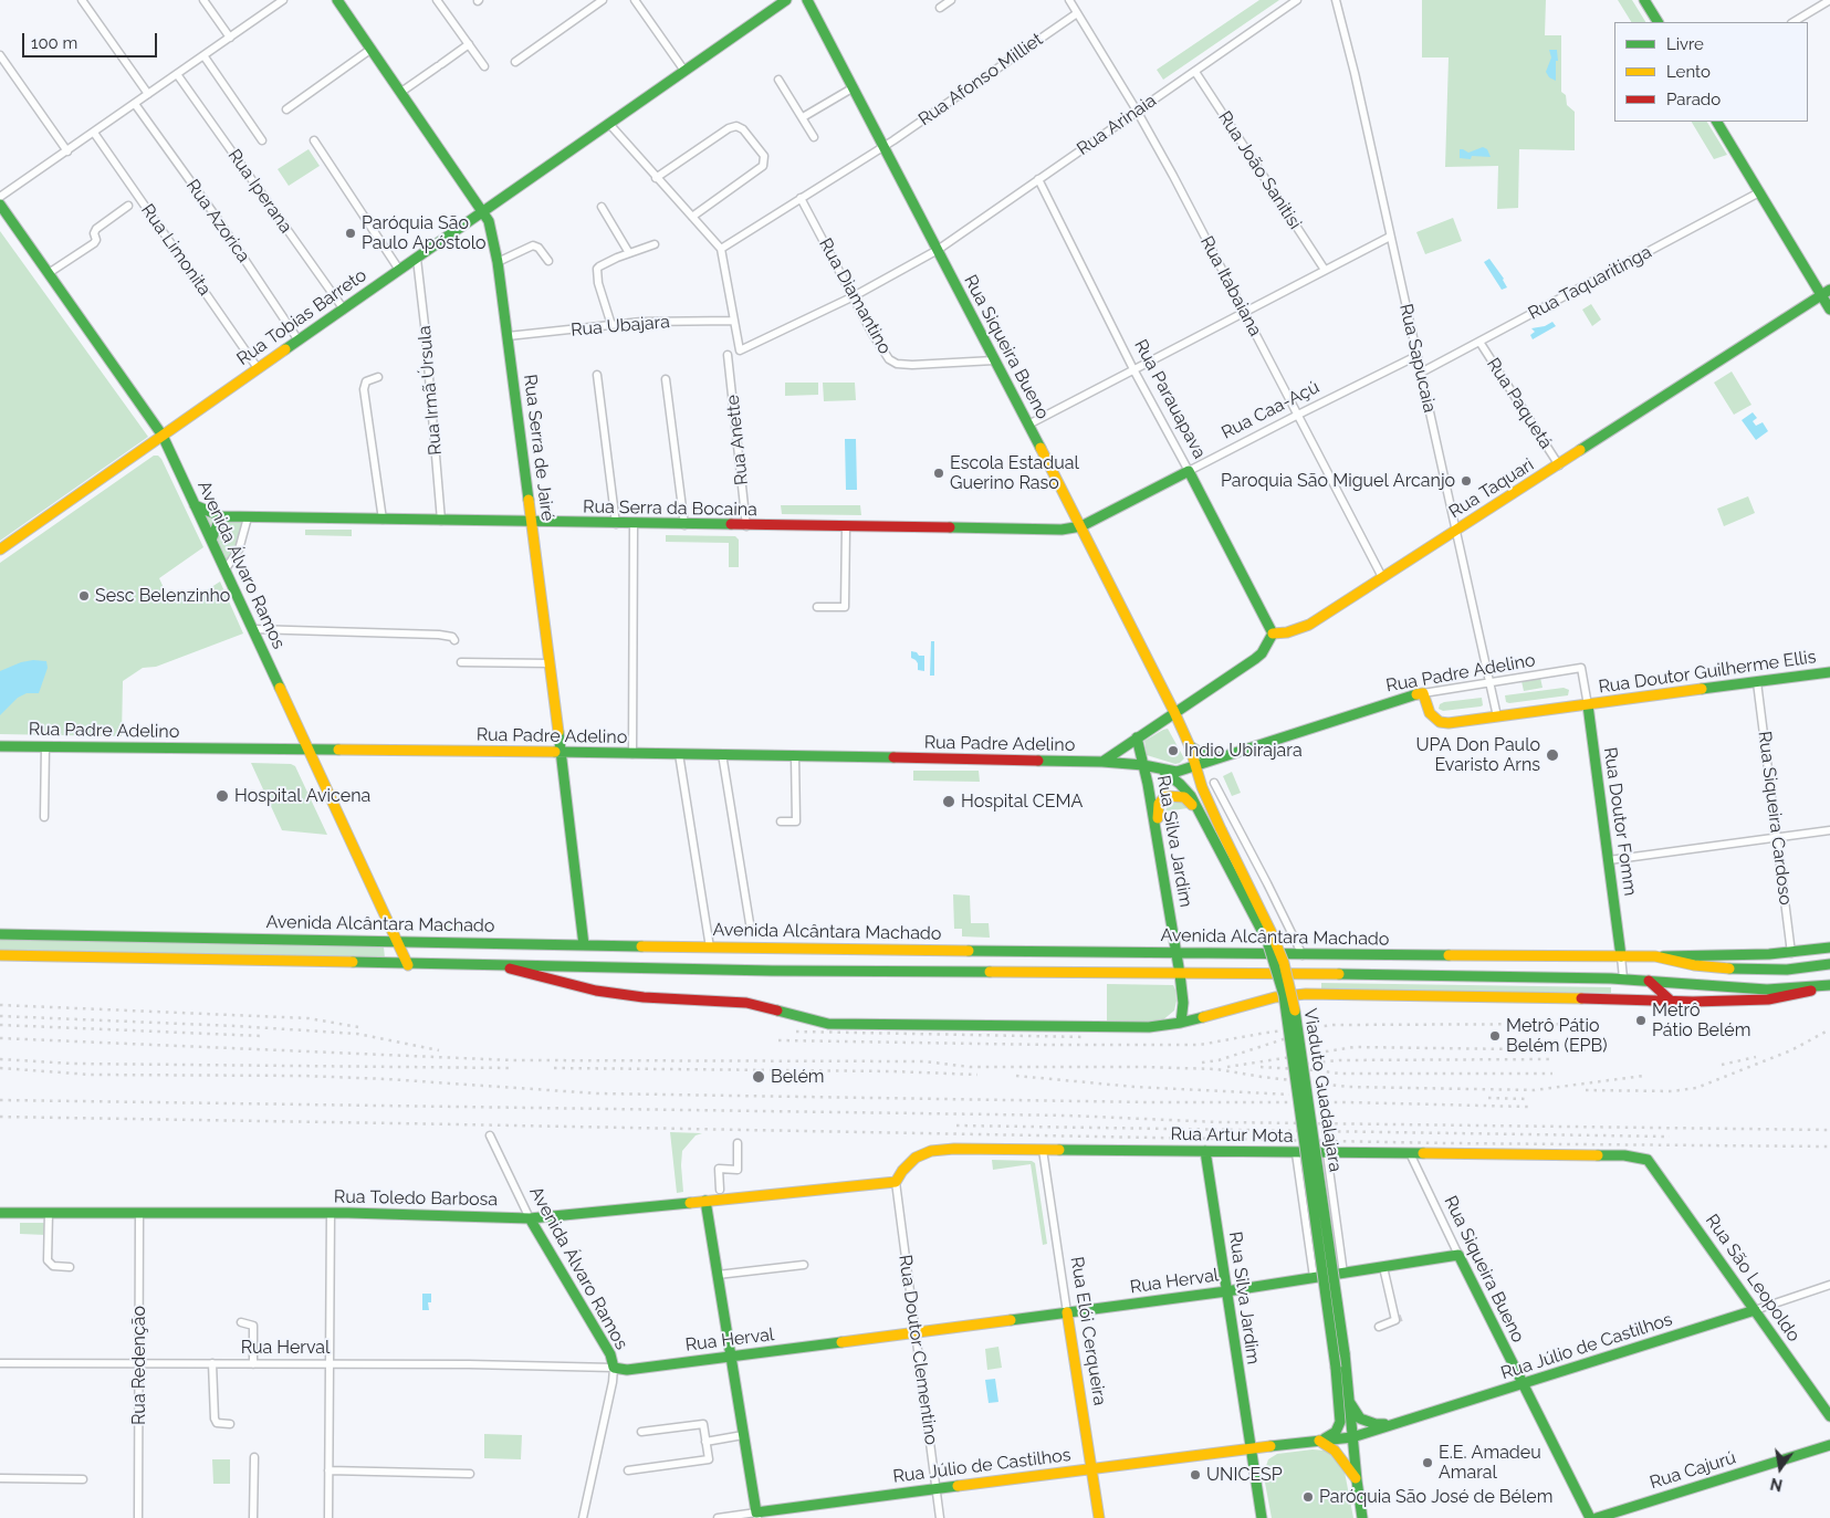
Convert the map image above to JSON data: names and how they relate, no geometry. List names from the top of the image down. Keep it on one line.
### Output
{"streets":{"main road":["Rua Tobias Barreto","Rua Siqueira Bueno","Rua Parauapava","Rua Caa-Açú","Rua Serra de Jairé","Rua Taquari","Rua Serra da Bocaina","Avenida Álvaro Ramos","Rua Doutor Guilherme Ellis","Rua Padre Adelino","Rua Doutor Fomm","Rua Silva Jardim","Avenida Alcântara Machado","Viaduto Guadalajara","Rua Artur Mota","Rua Toledo Barbosa","Rua São Leopoldo","Rua Herval","Rua Elói Cerqueira","Rua Júlio de Castilhos","Rua Cajurú"],"street":["Rua Afonso Milliet","Rua Arinaia","Rua João Sanitisi","Rua Iperana","Rua Azorica","Rua Limonita","Rua Taquaritinga","Rua Itabaiana","Rua Diamantino","Rua Ubajara","Rua Sapucaia","Rua Irmã Úrsula","Rua Paquetá","Rua Anette","Rua Siqueira Cardoso","Rua Doutor Clementino","Rua Redenção"]},"crossings":[["Rua Afonso Milliet","Rua Itabaiana"],["Rua Afonso Milliet","Rua Diamantino"],["Rua Afonso Milliet","Rua Siqueira Bueno"],["Rua Arinaia","Rua João Sanitisi"],["Rua Arinaia","Rua Itabaiana"],["Rua Arinaia","Rua Diamantino"],["Rua Arinaia","Rua Ubajara"],["Rua Arinaia","Rua Siqueira Bueno"],["Rua Arinaia","Rua Parauapava"],["Rua Iperana","Rua Tobias Barreto"],["Rua Azorica","Rua Tobias Barreto"],["Rua Limonita","Rua Tobias Barreto"],["Rua Taquaritinga","Rua Sapucaia"],["Rua Taquaritinga","Rua Paquetá"],["Rua Itabaiana","Rua Caa-Açú"],["Rua Itabaiana","Rua Taquari"],["Rua Diamantino","Rua Siqueira Bueno"],["Rua Tobias Barreto","Rua Irmã Úrsula"],["Rua Tobias Barreto","Rua Serra de Jairé"],["Rua Tobias Barreto","Avenida Álvaro Ramos"],["Rua Ubajara","Rua Serra de Jairé"],["Rua Siqueira Bueno","Rua Caa-Açú"],["Rua Siqueira Bueno","Rua Serra da Bocaina"],["Rua Siqueira Bueno","Viaduto Guadalajara"],["Rua Siqueira Bueno","Rua Artur Mota"],["Rua Siqueira Bueno","Rua Herval"],["Rua Siqueira Bueno","Rua Júlio de Castilhos"],["Rua Sapucaia","Rua Caa-Açú"],["Rua Sapucaia","Rua Taquari"],["Rua Sapucaia","Rua Doutor Guilherme Ellis"],["Rua Sapucaia","Rua Padre Adelino"],["Rua Irmã Úrsula","Rua Serra da Bocaina"],["Rua Parauapava","Rua Caa-Açú"],["Rua Parauapava","Rua Taquari"],["Rua Paquetá","Rua Taquari"],["Rua Caa-Açú","Rua Serra da Bocaina"],["Rua Anette","Rua Serra da Bocaina"],["Rua Serra de Jairé","Rua Serra da Bocaina"],["Rua Serra de Jairé","Rua Padre Adelino"],["Rua Serra de Jairé","Avenida Alcântara Machado"],["Rua Serra da Bocaina","Avenida Álvaro Ramos"],["Avenida Álvaro Ramos","Rua Padre Adelino"],["Avenida Álvaro Ramos","Avenida Alcântara Machado"],["Avenida Álvaro Ramos","Rua Toledo Barbosa"],["Avenida Álvaro Ramos","Rua Herval"],["Rua Doutor Guilherme Ellis","Rua Padre Adelino"],["Rua Doutor Guilherme Ellis","Rua Siqueira Cardoso"],["Rua Doutor Guilherme Ellis","Rua Doutor Fomm"],["Rua Padre Adelino","Rua Doutor Fomm"],["Rua Padre Adelino","Rua Silva Jardim"],["Rua Padre Adelino","Viaduto Guadalajara"],["Rua Siqueira Cardoso","Avenida Alcântara Machado"],["Rua Doutor Fomm","Avenida Alcântara Machado"],["Rua Silva Jardim","Avenida Alcântara Machado"],["Rua Silva Jardim","Rua Artur Mota"],["Rua Silva Jardim","Rua Herval"],["Rua Silva Jardim","Rua Júlio de Castilhos"],["Viaduto Guadalajara","Rua Júlio de Castilhos"],["Rua Artur Mota","Rua Toledo Barbosa"],["Rua Artur Mota","Rua São Leopoldo"],["Rua Artur Mota","Rua Elói Cerqueira"],["Rua Artur Mota","Rua Doutor Clementino"],["Rua Toledo Barbosa","Rua Doutor Clementino"],["Rua Toledo Barbosa","Rua Redenção"],["Rua São Leopoldo","Rua Júlio de Castilhos"],["Rua Herval","Rua Elói Cerqueira"],["Rua Herval","Rua Doutor Clementino"],["Rua Herval","Rua Redenção"],["Rua Elói Cerqueira","Rua Júlio de Castilhos"],["Rua Júlio de Castilhos","Rua Doutor Clementino"]],"places":["Paróquia São Paulo Apóstolo","Escola Estadual Guerino Raso","Paroquia São Miguel Arcanjo","Sesc Belenzinho","Indio Ubirajara","UPA Don Paulo Evaristo Arns","Hospital Avicena","Hospital CEMA","Metrô Pátio Belém","Metrô Pátio Belém (EPB)","Belém","E.E. Amadeu Amaral","UNICESP","Paróquia São José de Bélem"],"legend":["Livre","Lento","Parado"],"scale_bar":"100 m","north":"bottom"}
